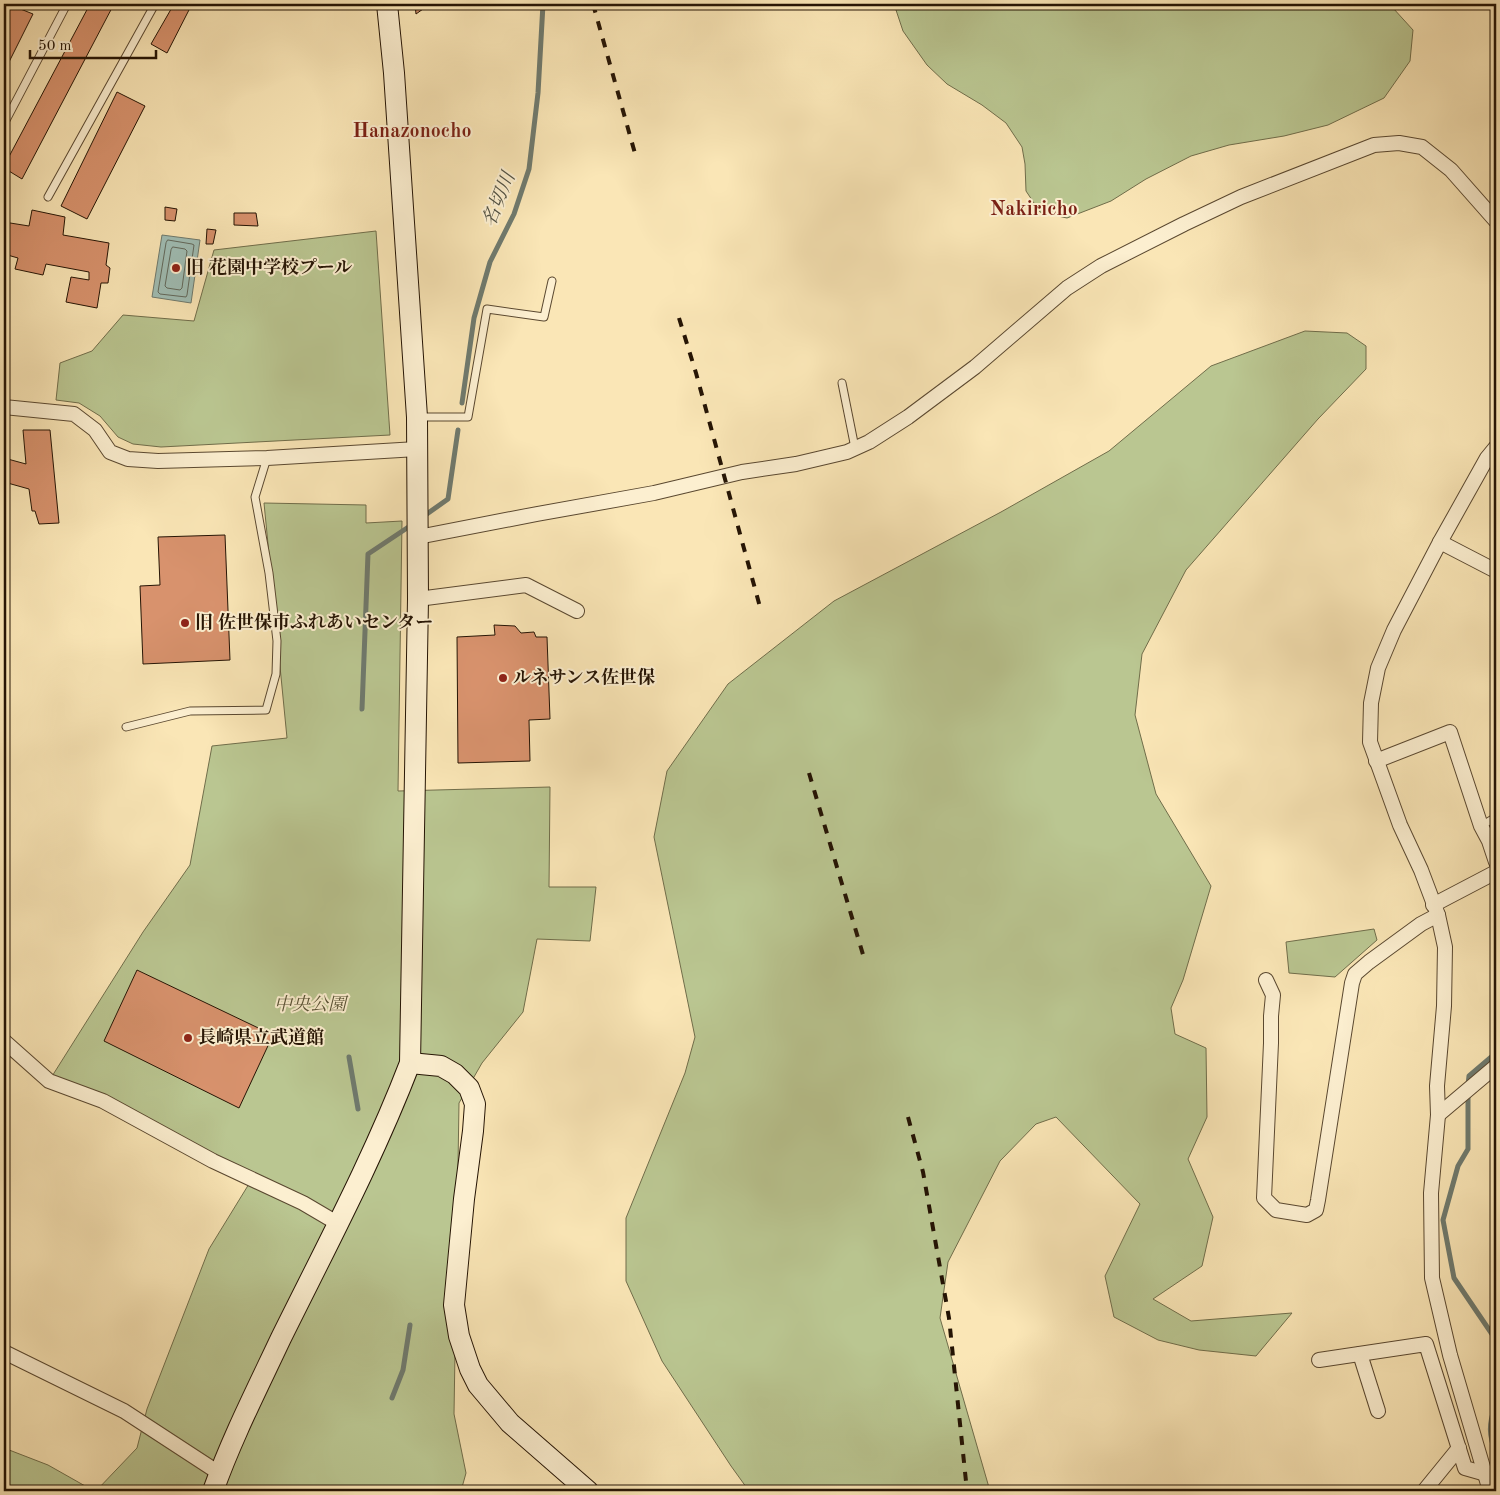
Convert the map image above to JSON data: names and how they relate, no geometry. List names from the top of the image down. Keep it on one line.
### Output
{"districts":["Hanazonocho","Nakiricho"],"water":["名切川"],"parks":["中央公園"],"places":["旧 花園中学校プール","旧 佐世保市ふれあいセンター","ルネサンス佐世保","長崎県立武道館"],"scale_bar":"50 m"}
